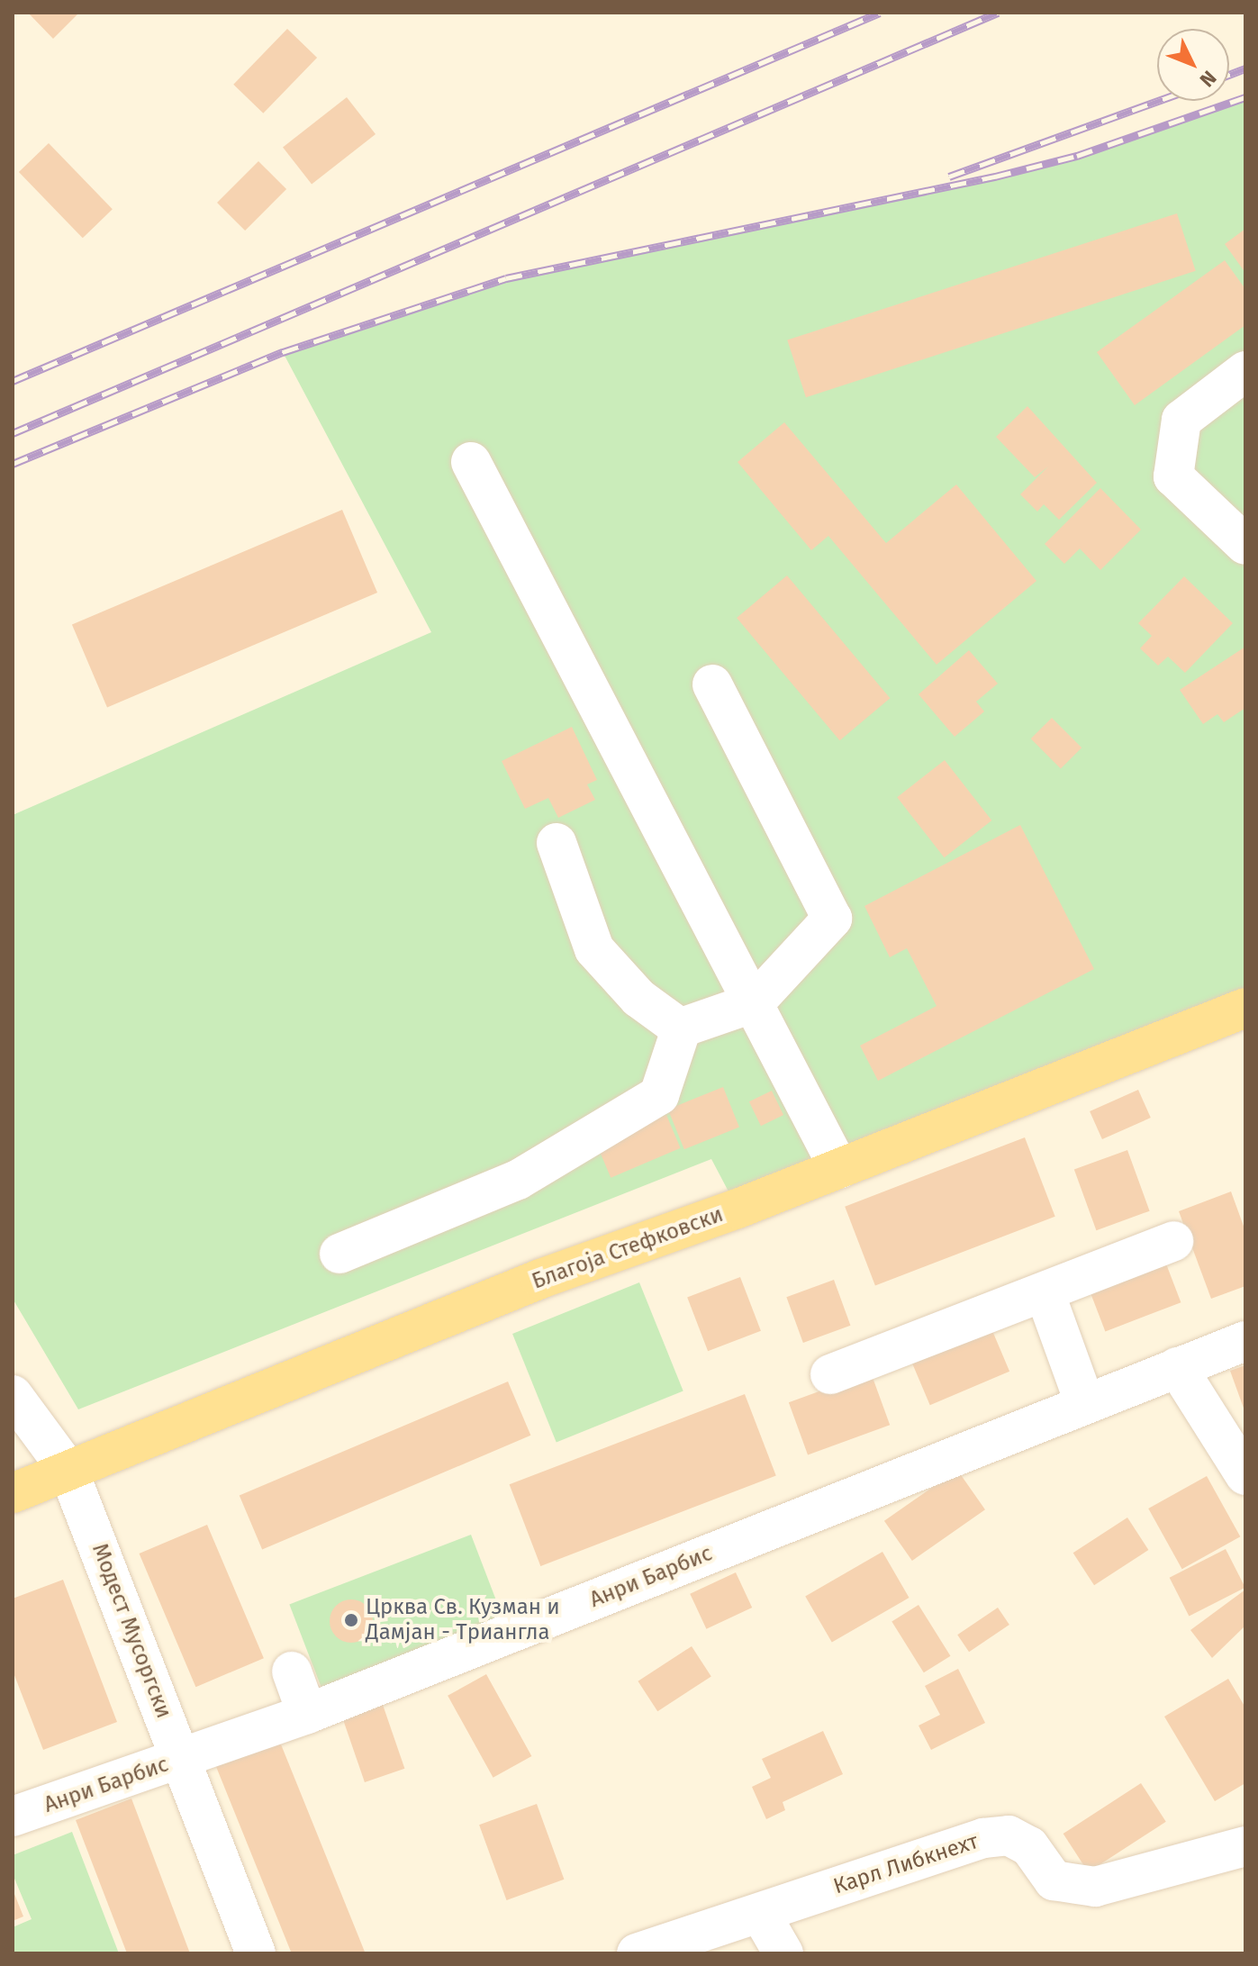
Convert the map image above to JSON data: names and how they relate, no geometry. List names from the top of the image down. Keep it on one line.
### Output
{"streets":{"main road":["Благоја Стефковски"],"street":["Анри Барбис","Модест Мусоргски","Карл Либкнехт"]},"crossings":[["Благоја Стефковски","Модест Мусоргски"],["Анри Барбис","Модест Мусоргски"]],"places":["Црква Св. Кузман и Дамјан - Триангла"],"north":"bottom right"}
